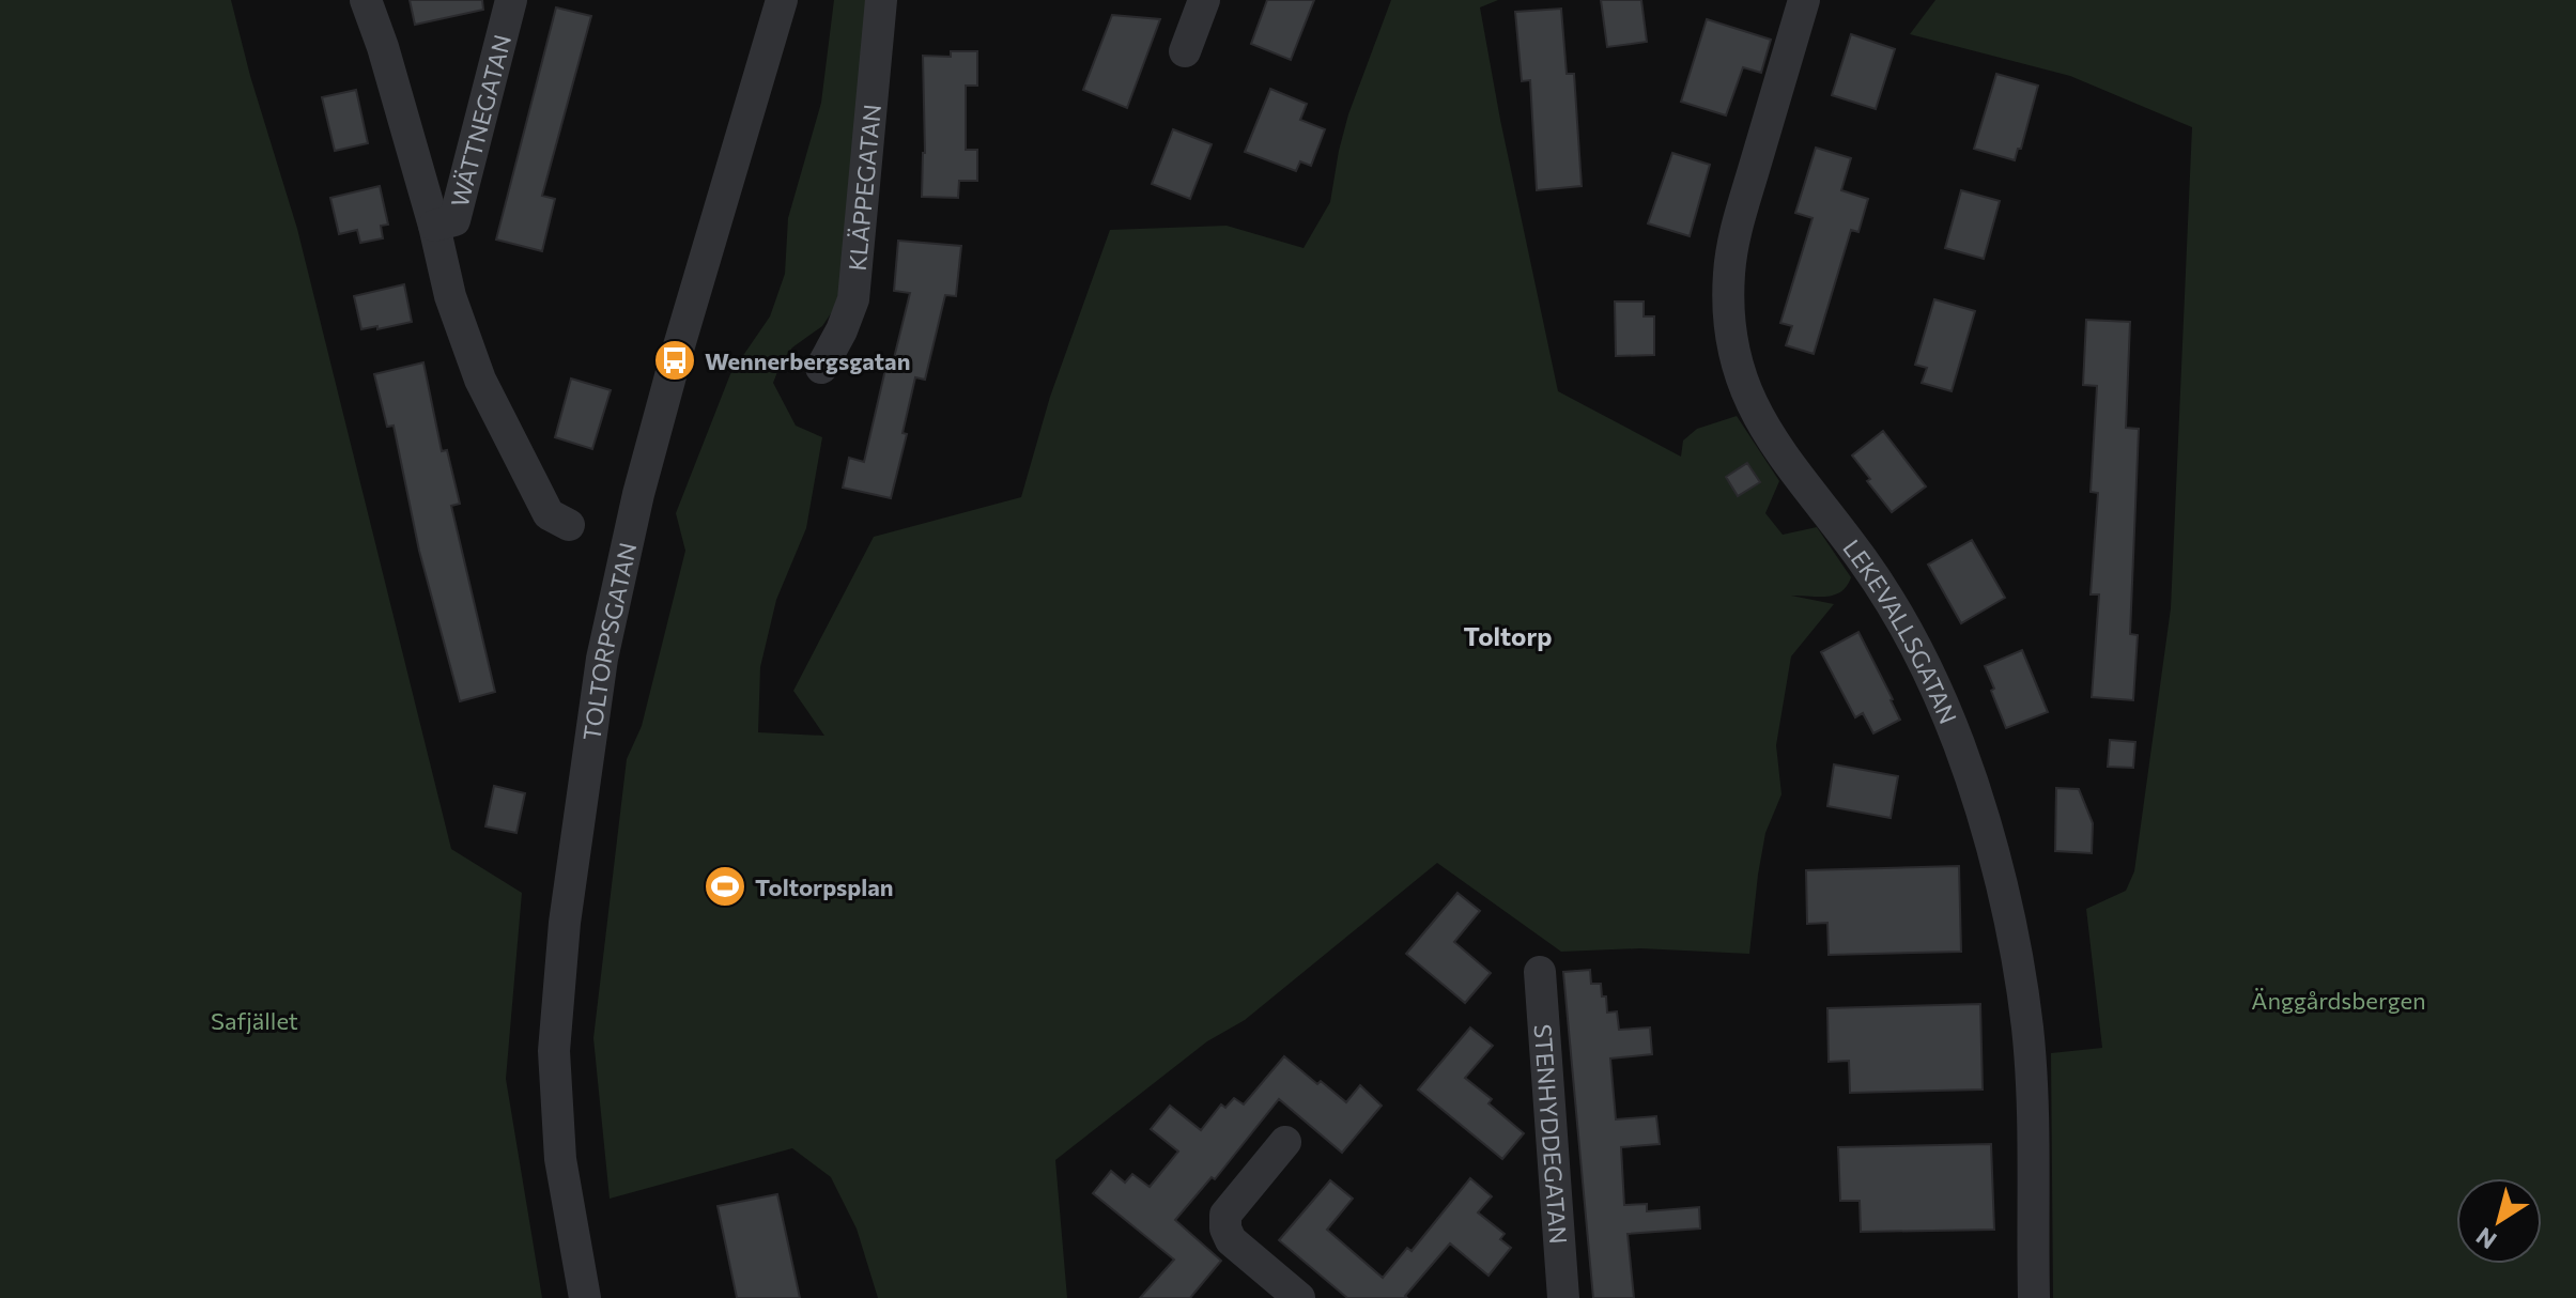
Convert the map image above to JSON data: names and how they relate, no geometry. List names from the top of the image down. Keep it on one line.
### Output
{"streets":{"street":["WÄTTNEGATAN","KLÄPPEGATAN","LEKEVALLSGATAN","TOLTORPSGATAN","STENHYDDEGATAN"]},"districts":["Toltorp"],"parks":["Änggårdsbergen","Safjället"],"places":{"bus stop":["Wennerbergsgatan"],"sports":["Toltorpsplan"]},"north":"bottom left"}
